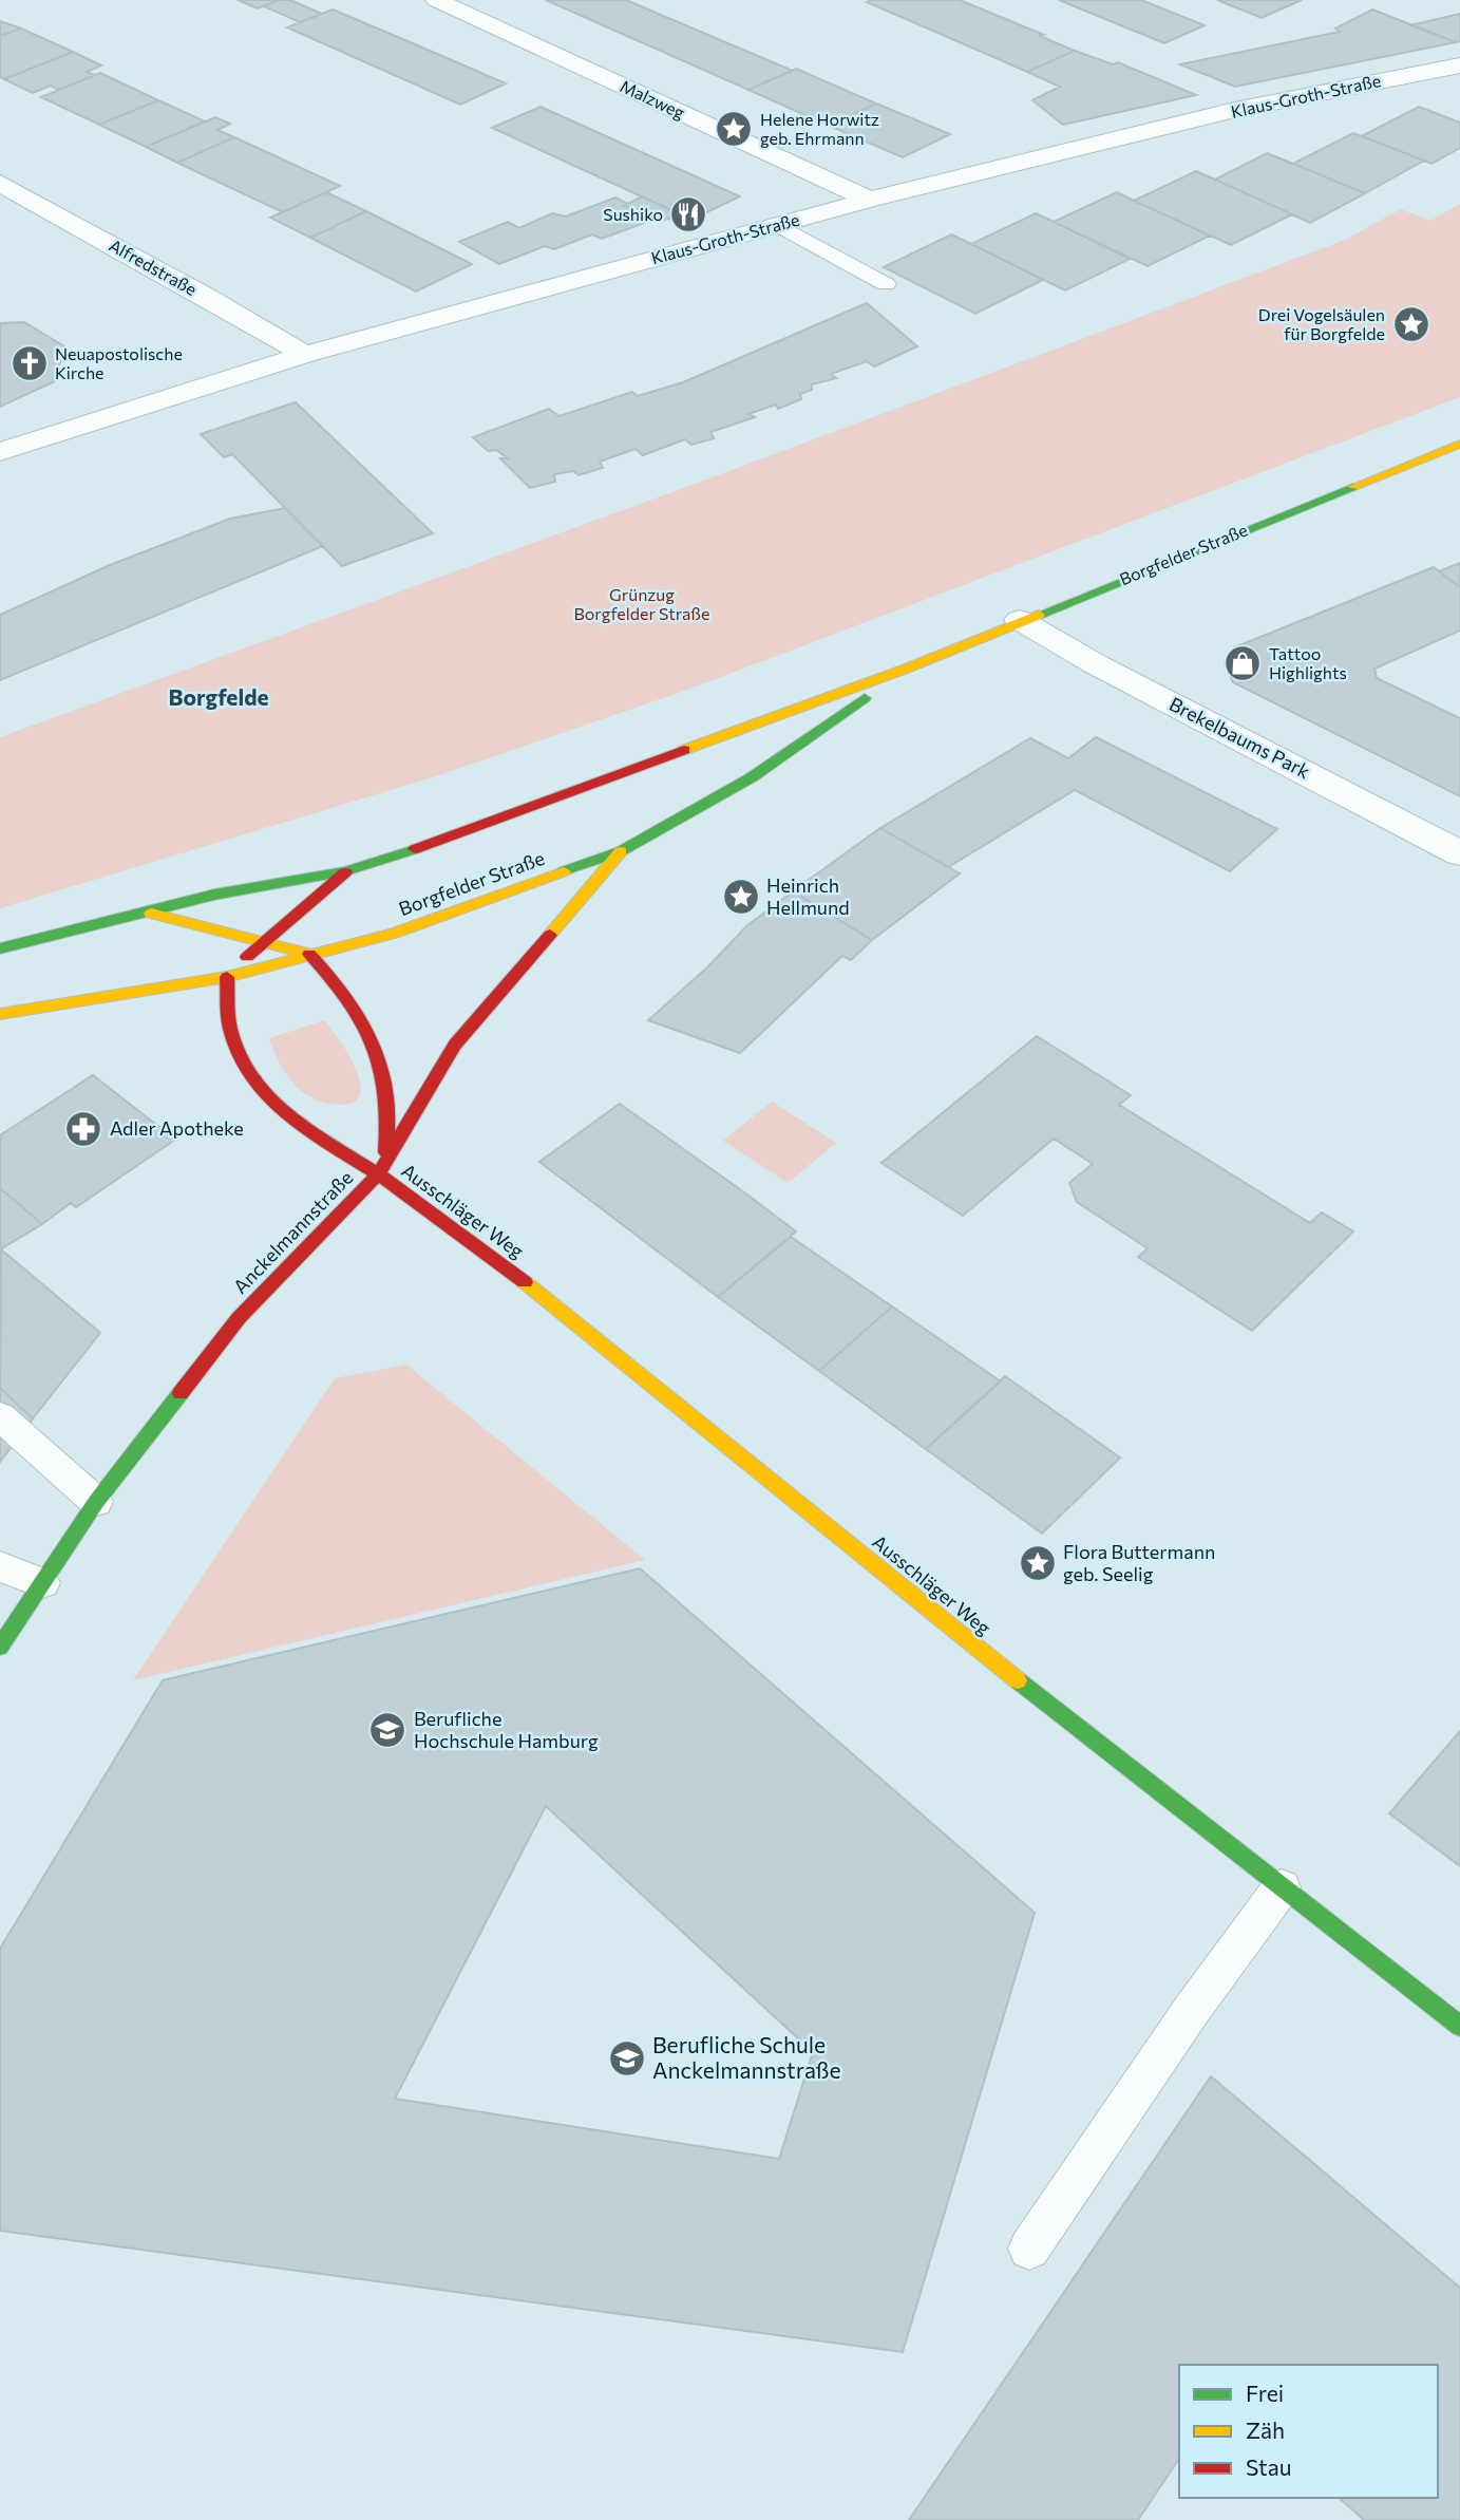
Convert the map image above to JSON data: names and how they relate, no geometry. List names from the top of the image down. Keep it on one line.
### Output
{"streets":{"main road":["Borgfelder Straße","Ausschläger Weg","Anckelmannstraße"],"street":["Klaus-Groth-Straße","Malzweg","Alfredstraße","Brekelbaums Park"]},"crossings":[["Klaus-Groth-Straße","Malzweg"],["Klaus-Groth-Straße","Alfredstraße"],["Borgfelder Straße","Brekelbaums Park"],["Borgfelder Straße","Ausschläger Weg"],["Borgfelder Straße","Anckelmannstraße"],["Ausschläger Weg","Anckelmannstraße"]],"districts":["Borgfelde"],"parks":["Grünzug Borgfelder Straße"],"places":{"place":["Helene Horwitz geb. Ehrmann","Drei Vogelsäulen für Borgfelde","Heinrich Hellmund","Flora Buttermann geb. Seelig"],"restaurant":["Sushiko"],"church":["Neuapostolische Kirche"],"shop":["Tattoo Highlights"],"pharmacy":["Adler Apotheke"],"school or university":["Berufliche Hochschule Hamburg","Berufliche Schule Anckelmannstraße"]},"legend":["Frei","Zäh","Stau"]}
